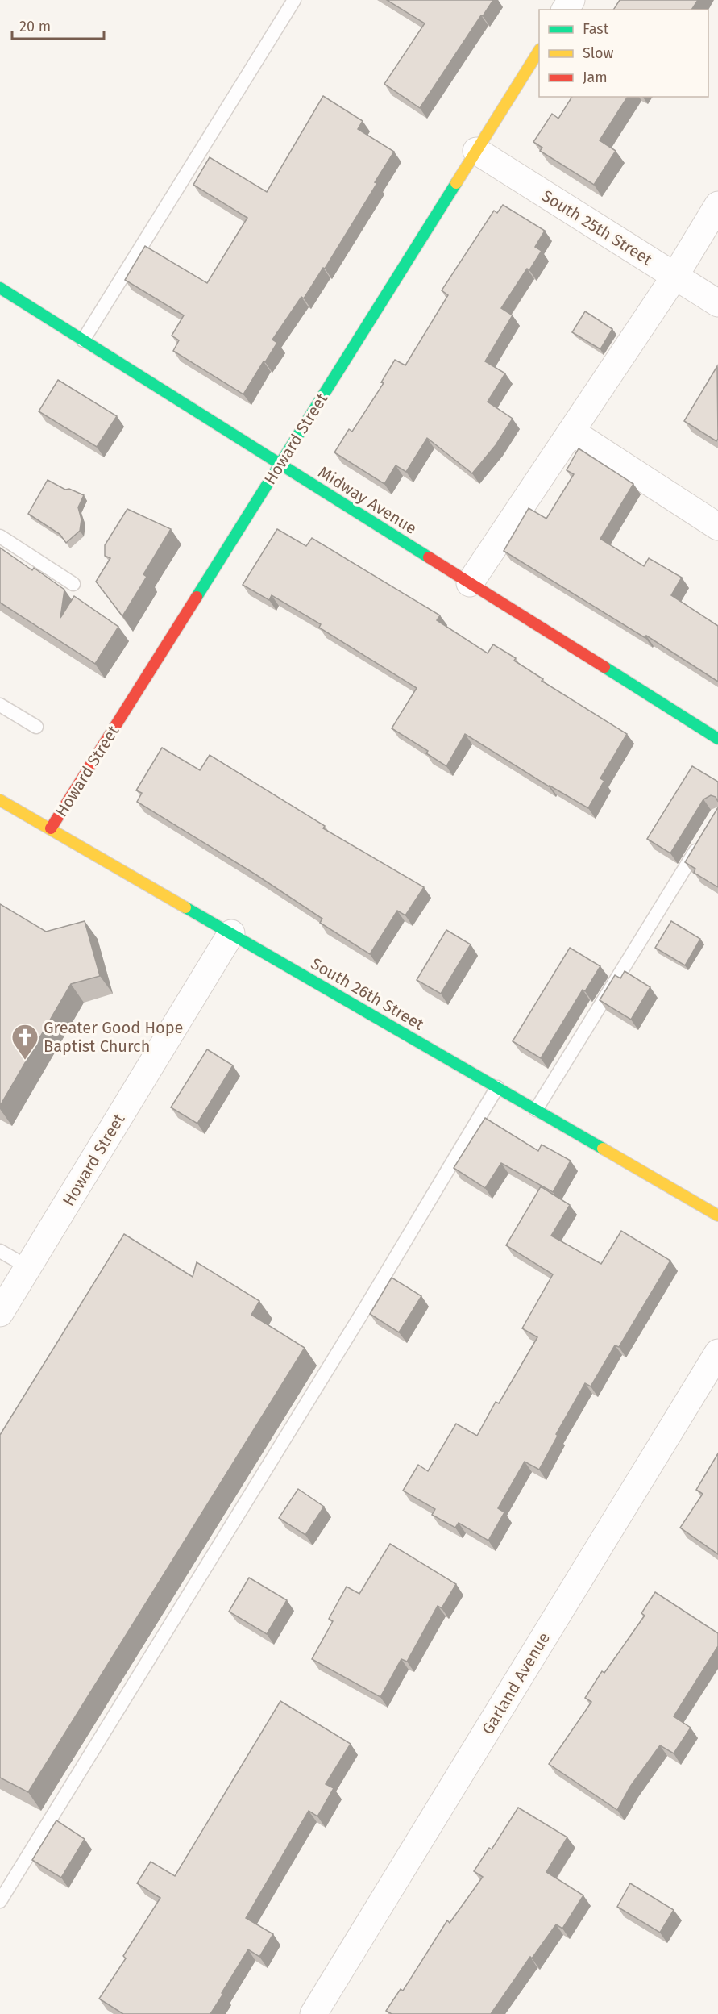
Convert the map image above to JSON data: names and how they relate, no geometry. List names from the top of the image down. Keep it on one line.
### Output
{"streets":{"street":["South 25th Street","Howard Street","Midway Avenue","South 26th Street","Garland Avenue"]},"crossings":[["South 25th Street","Howard Street"],["Howard Street","Midway Avenue"],["Howard Street","South 26th Street"]],"places":{"church":["Greater Good Hope Baptist Church"]},"legend":["Fast","Slow","Jam"],"scale_bar":"20 m"}
